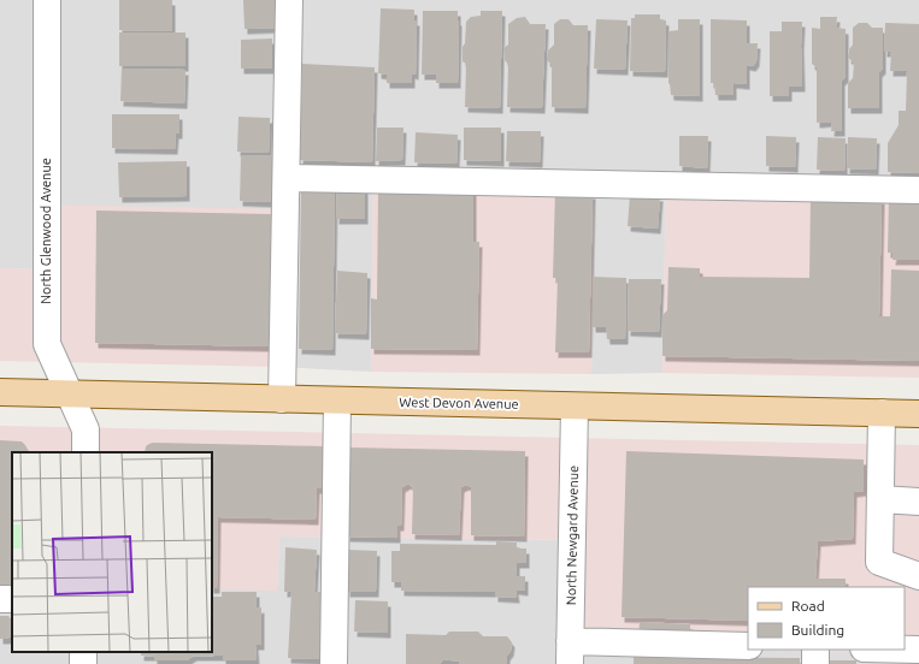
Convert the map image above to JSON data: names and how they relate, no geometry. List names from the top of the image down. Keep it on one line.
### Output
{"streets":{"main road":["West Devon Avenue"],"street":["North Glenwood Avenue","North Newgard Avenue"]},"crossings":[["North Glenwood Avenue","West Devon Avenue"],["West Devon Avenue","North Newgard Avenue"]],"legend":["Road","Building"]}
